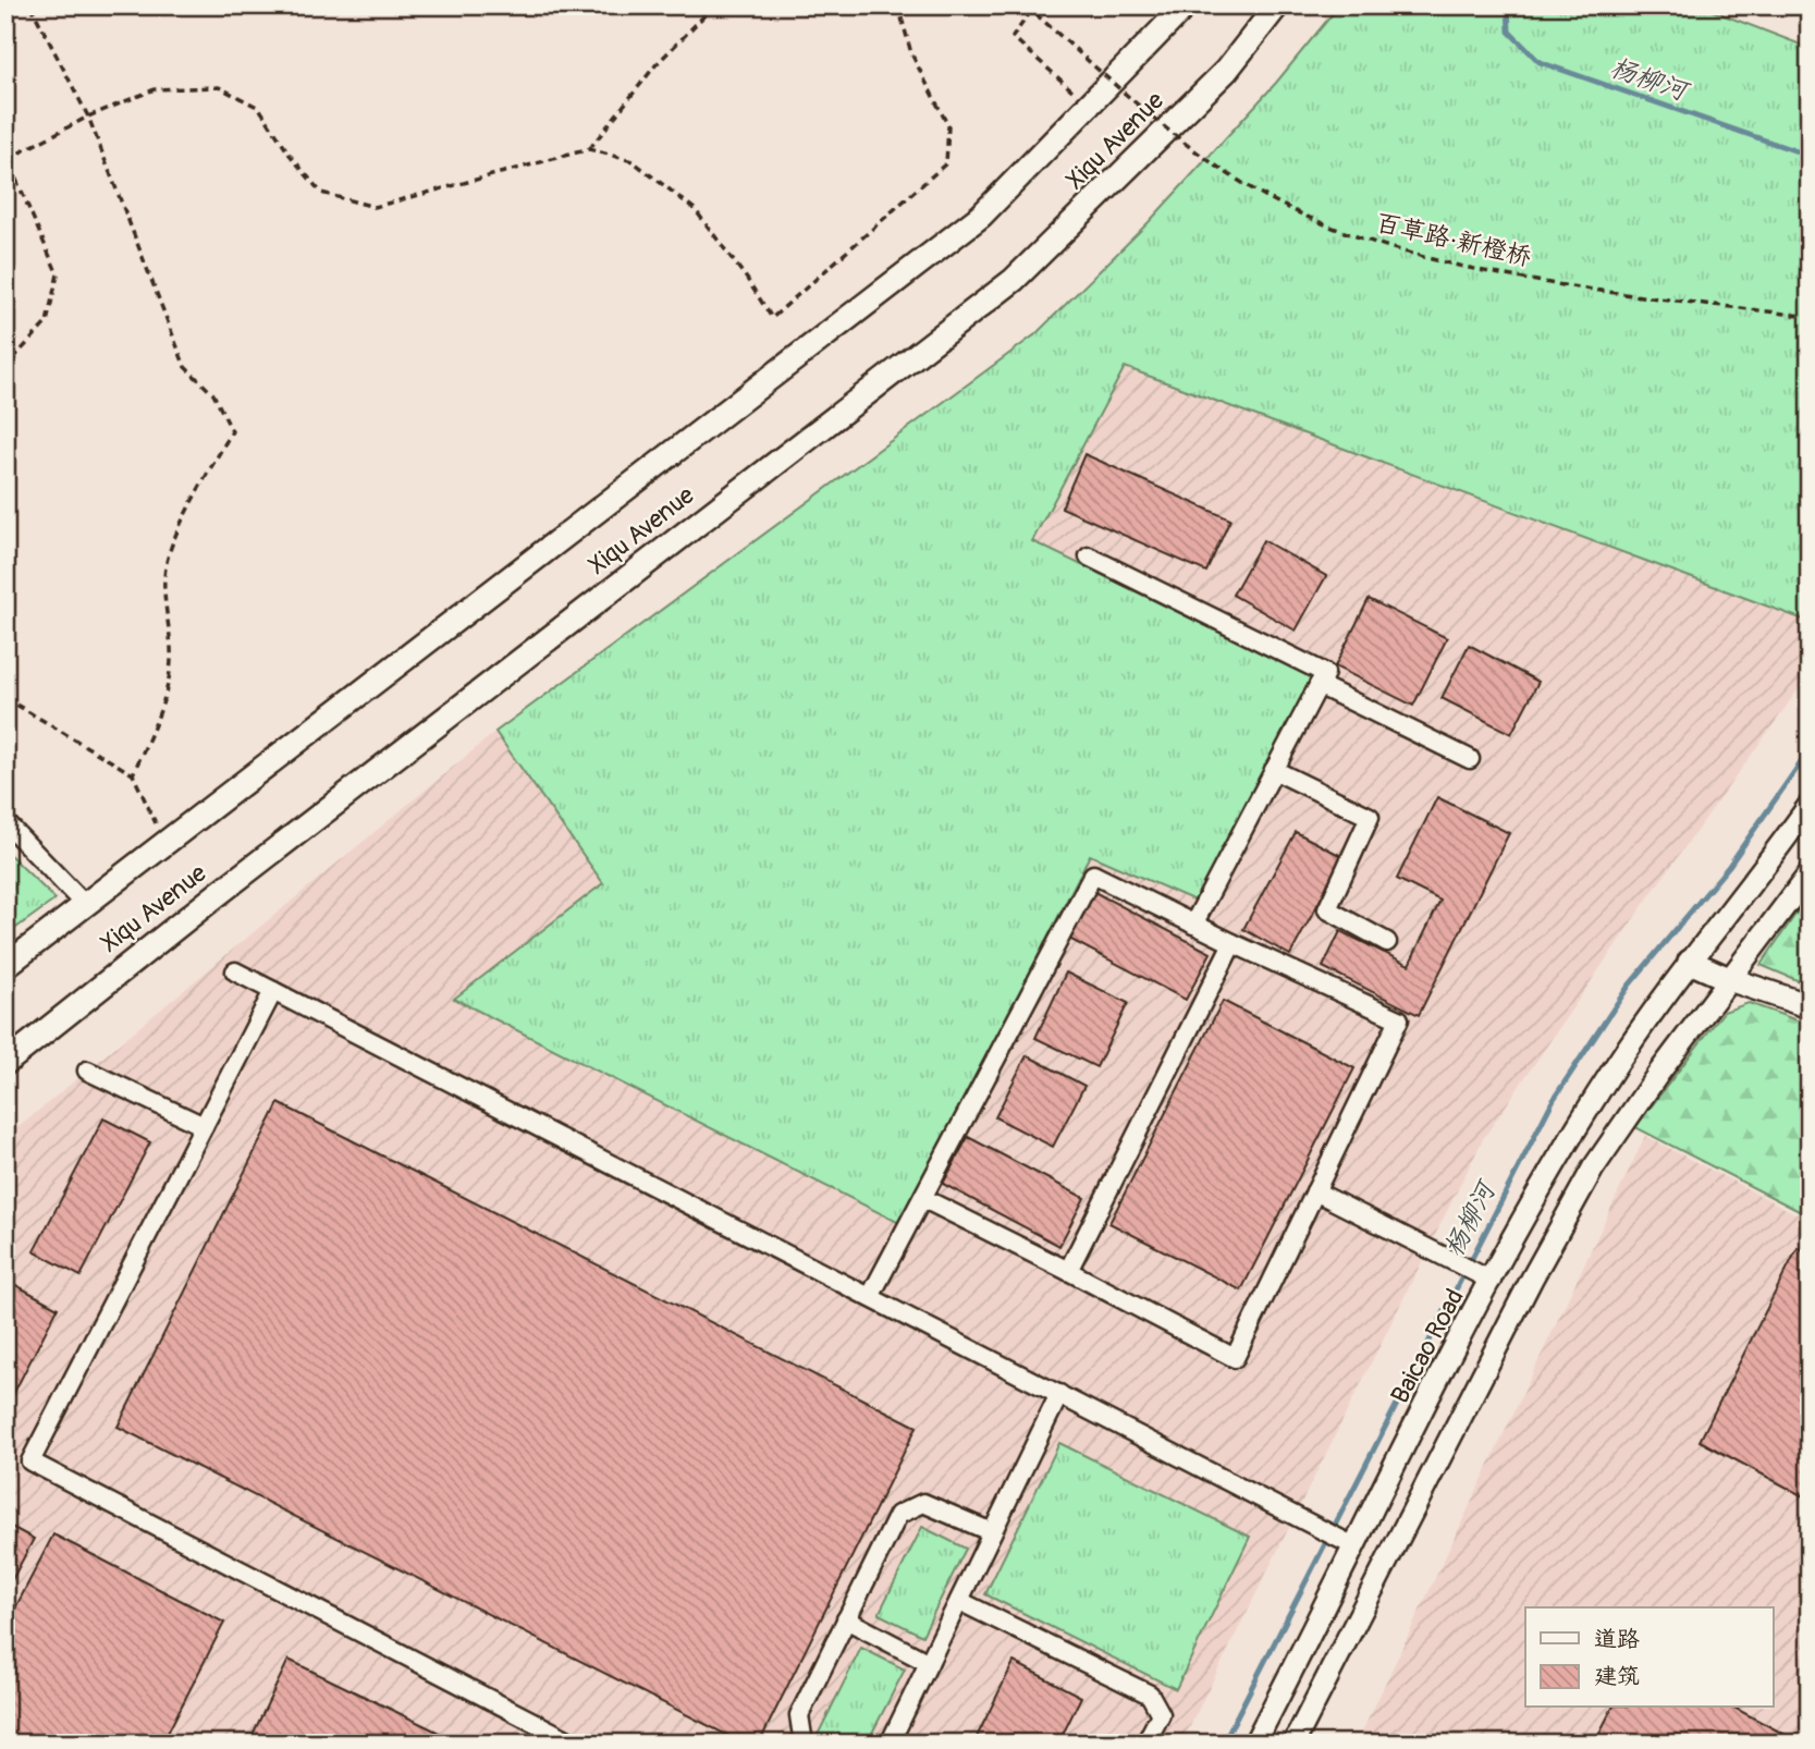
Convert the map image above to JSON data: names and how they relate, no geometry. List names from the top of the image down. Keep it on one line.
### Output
{"streets":{"main road":["Xiqu Avenue"],"street":["Baicao Road"],"path":["百草路·新橙桥"]},"water":["杨柳河"],"legend":["道路","建筑"]}
